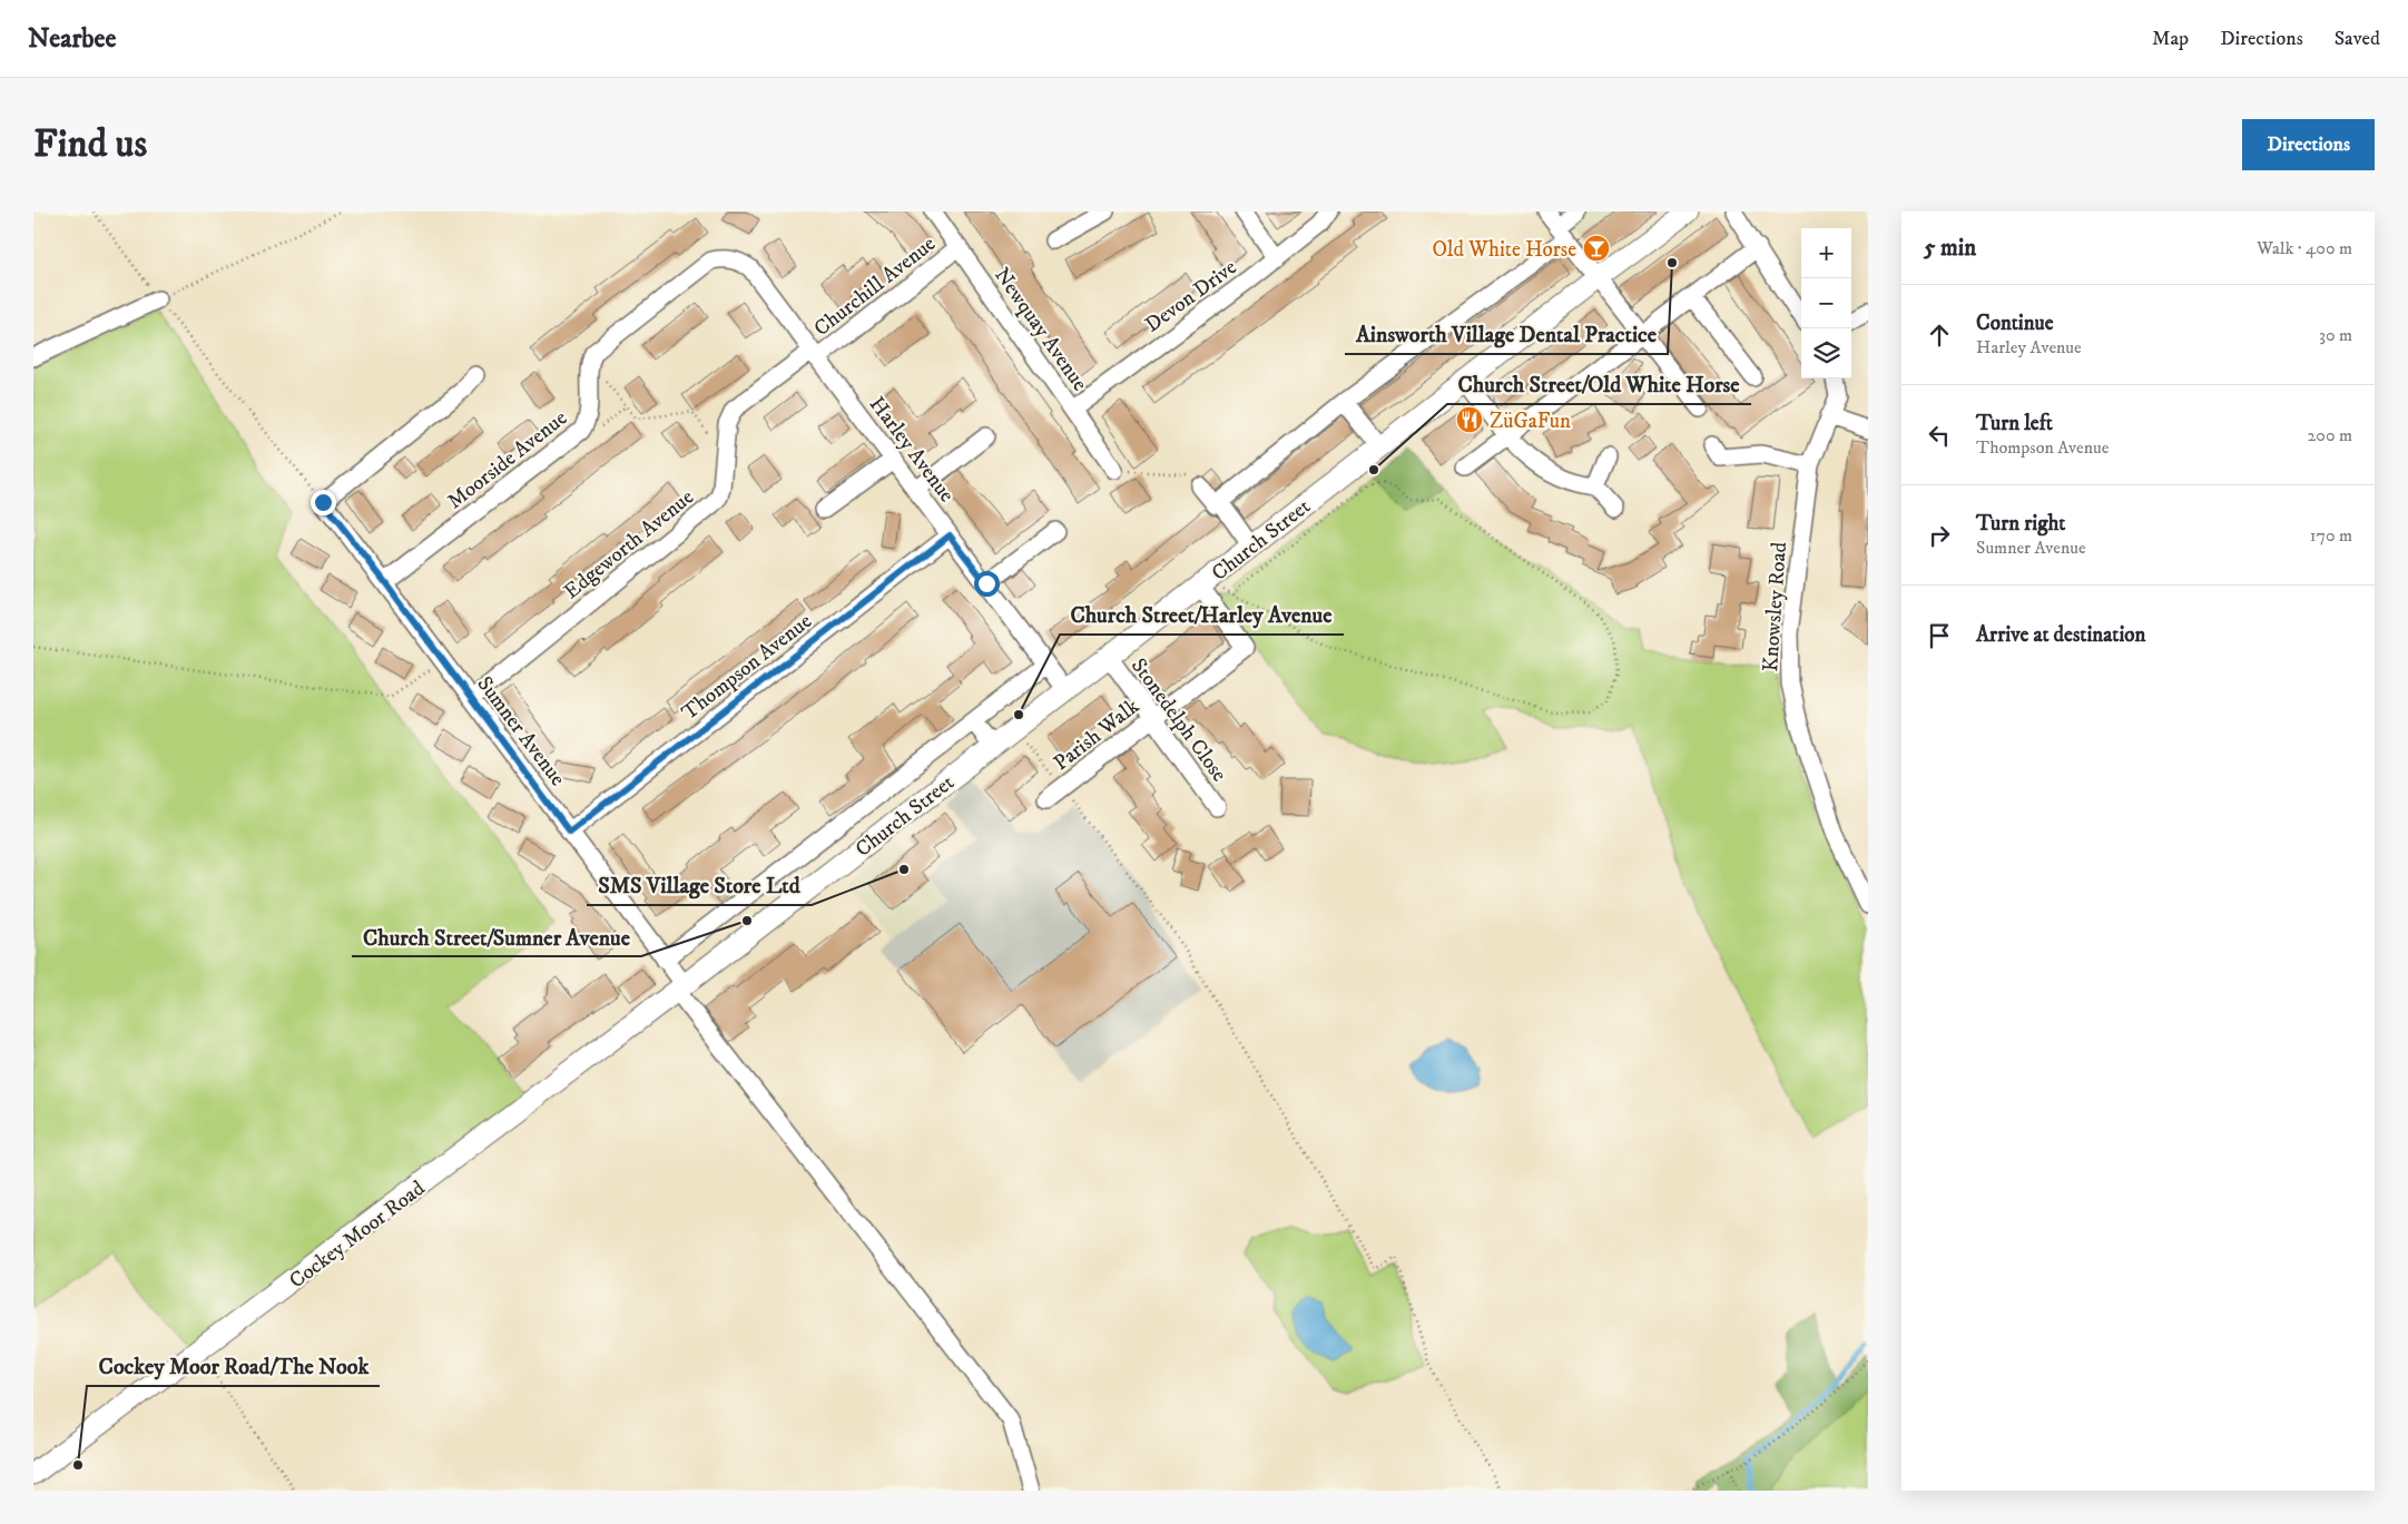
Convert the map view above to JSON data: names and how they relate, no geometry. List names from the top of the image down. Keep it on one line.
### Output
{"streets":{"main road":["Church Street","Cockey Moor Road"],"street":["Churchill Avenue","Devon Drive","Newquay Avenue","Harley Avenue","Moorside Avenue","Edgeworth Avenue","Knowsley Road","Thompson Avenue","Stonedelph Close","Sumner Avenue","Parish Walk"]},"crossings":[["Churchill Avenue","Newquay Avenue"],["Churchill Avenue","Harley Avenue"],["Churchill Avenue","Edgeworth Avenue"],["Devon Drive","Newquay Avenue"],["Harley Avenue","Moorside Avenue"],["Harley Avenue","Church Street"],["Harley Avenue","Edgeworth Avenue"],["Harley Avenue","Thompson Avenue"],["Moorside Avenue","Sumner Avenue"],["Church Street","Stonedelph Close"],["Church Street","Sumner Avenue"],["Church Street","Parish Walk"],["Church Street","Cockey Moor Road"],["Edgeworth Avenue","Sumner Avenue"],["Thompson Avenue","Sumner Avenue"],["Stonedelph Close","Parish Walk"],["Sumner Avenue","Cockey Moor Road"]],"places":{"bar":["Old White Horse"],"other":["Ainsworth Village Dental Practice","Church Street/Old White Horse","Church Street/Harley Avenue","SMS Village Store Ltd","Church Street/Sumner Avenue","Cockey Moor Road/The Nook"],"restaurant":["ZüGaFun"]},"page":{"header":"Nearbee","nav":["Map","Directions","Saved"],"buttons":"Directions","title":"Find us","heading":["5 min","Walk · 400 m"],"map_buttons":["+","−"],"list":[["Continue","Harley Avenue","30 m"],["Turn left","Thompson Avenue","200 m"],["Turn right","Sumner Avenue","170 m"],"Arrive at destination"]}}
